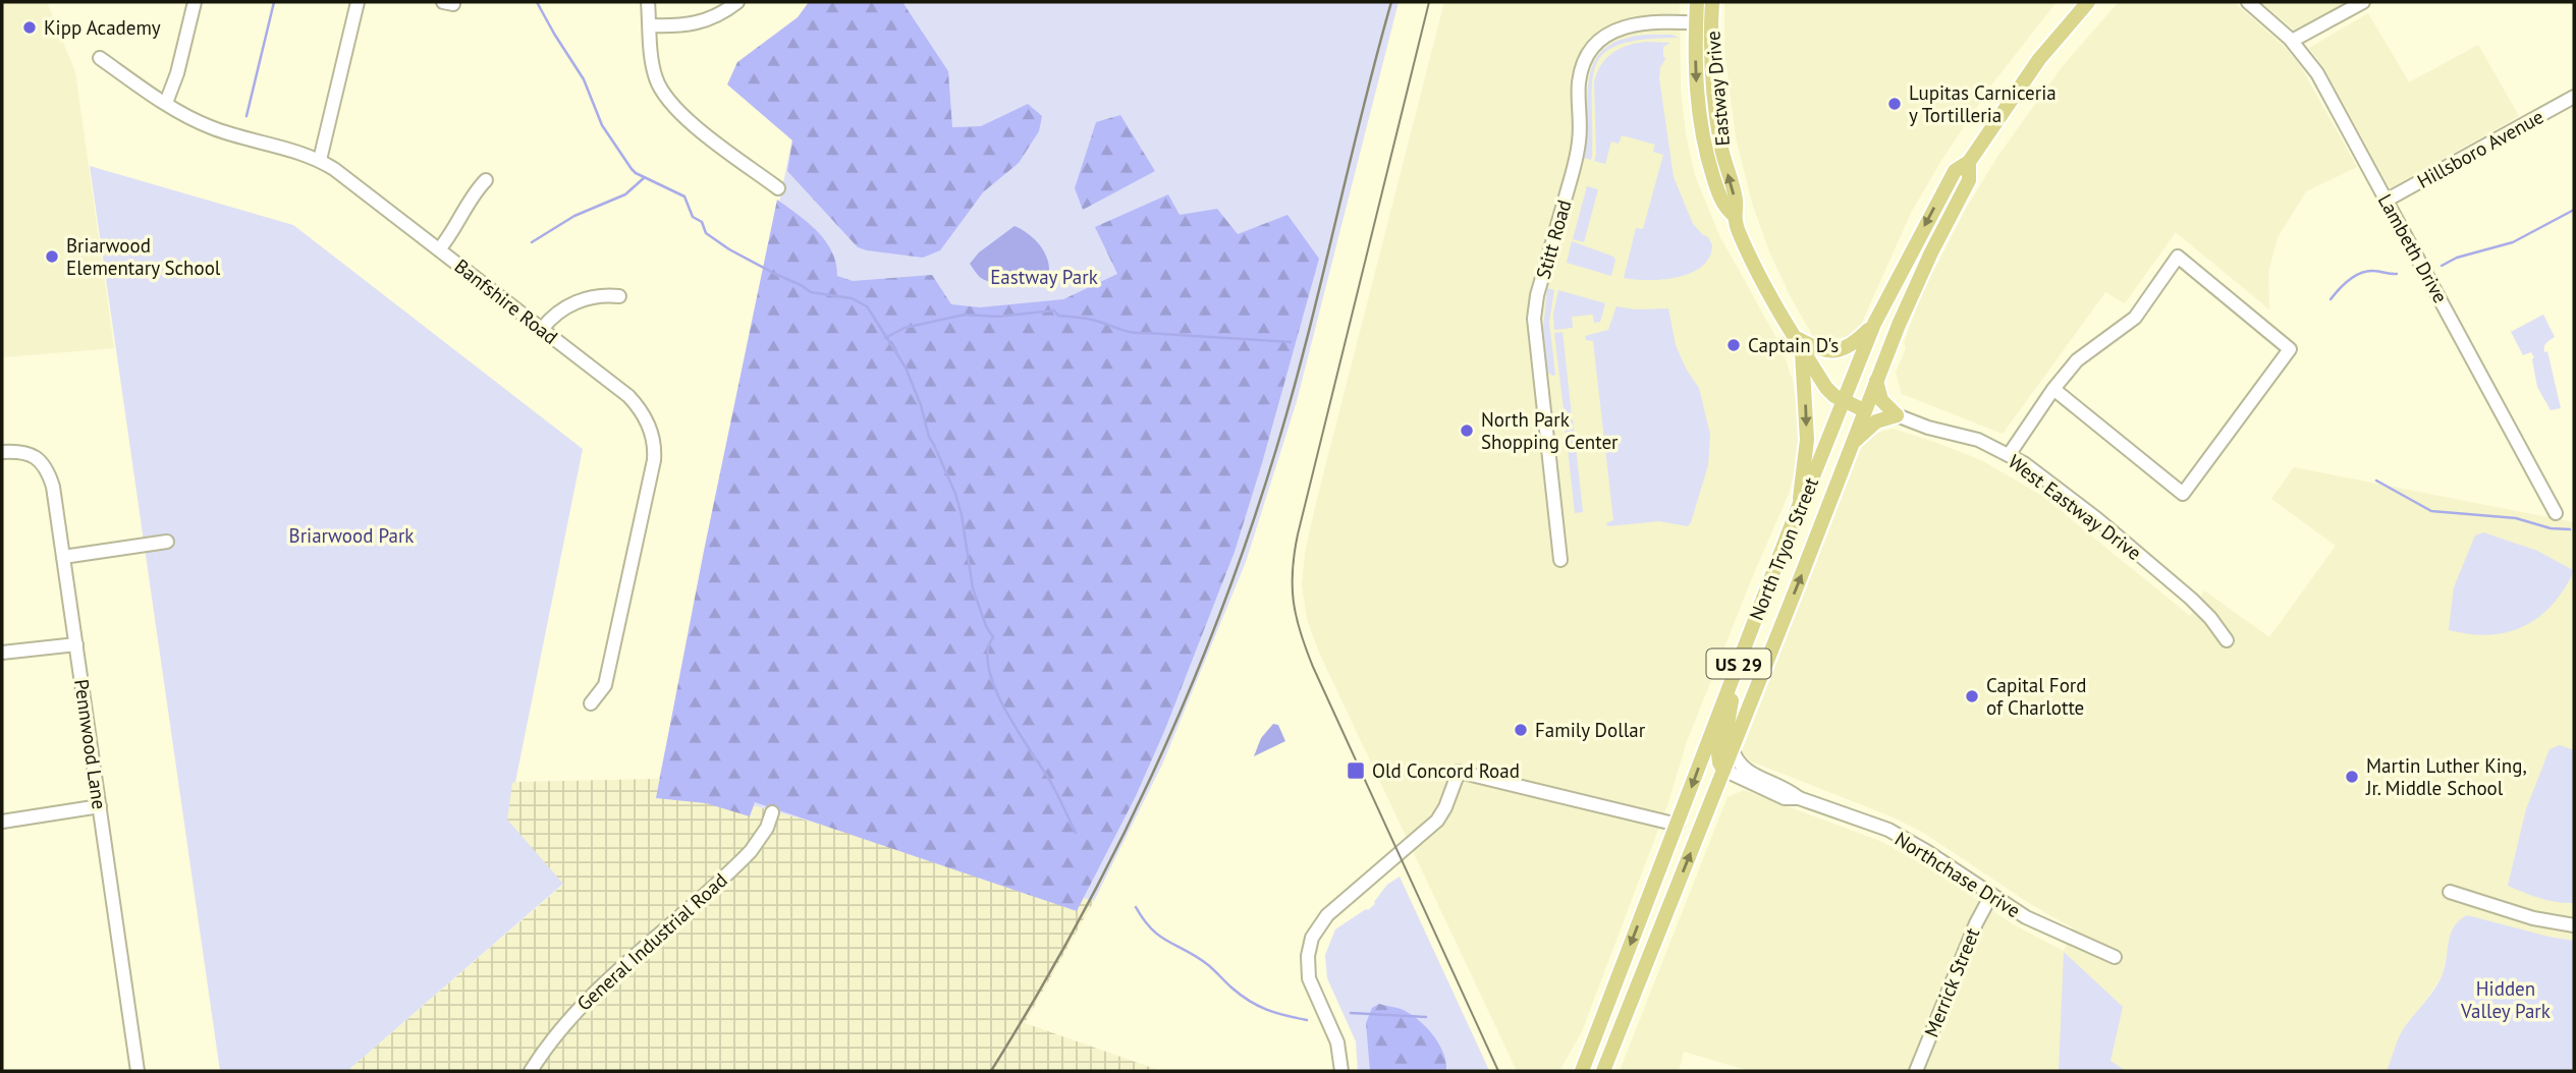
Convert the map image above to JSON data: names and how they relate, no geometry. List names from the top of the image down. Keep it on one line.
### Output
{"streets":{"main road":["Eastway Drive","North Tryon Street","US 29"],"street":["Hillsboro Avenue","Stitt Road","Lambeth Drive","Banfshire Road","West Eastway Drive","Pennwood Lane","Northchase Drive","General Industrial Road","Merrick Street"]},"crossings":[["Eastway Drive","Stitt Road"],["Eastway Drive","North Tryon Street"],["Hillsboro Avenue","Lambeth Drive"],["North Tryon Street","Northchase Drive"],["Northchase Drive","Merrick Street"]],"parks":["Eastway Park","Briarwood Park","Hidden Valley Park"],"places":{"other":["Kipp Academy","Lupitas Carniceria y Tortilleria","Briarwood Elementary School","Captain D's","North Park Shopping Center","Capital Ford of Charlotte","Family Dollar","Martin Luther King, Jr. Middle School"],"transit":["Old Concord Road"]}}
